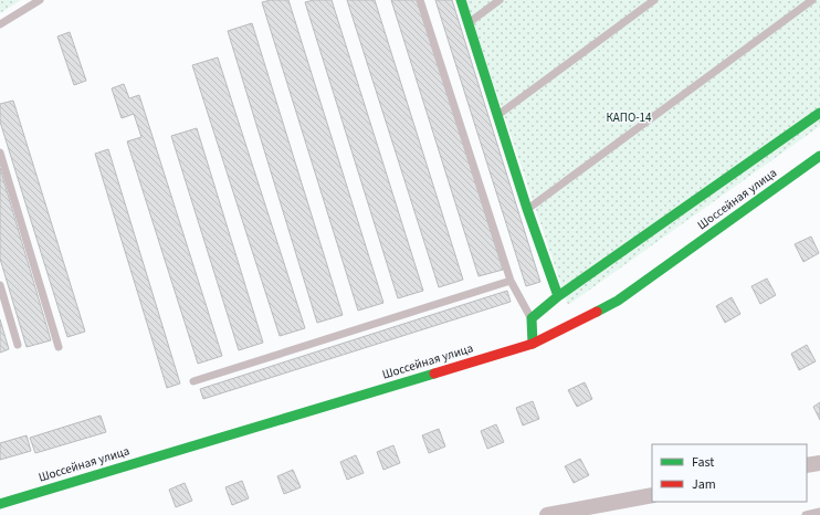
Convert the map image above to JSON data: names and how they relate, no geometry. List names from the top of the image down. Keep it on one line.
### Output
{"streets":{"street":["Шоссейная улица"]},"parks":["КАПО-14"],"legend":["Fast","Jam"]}
